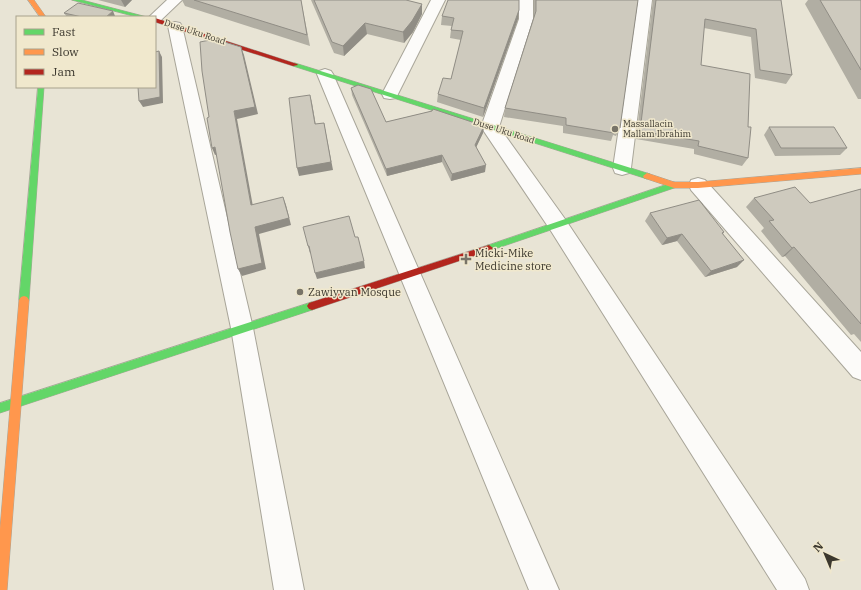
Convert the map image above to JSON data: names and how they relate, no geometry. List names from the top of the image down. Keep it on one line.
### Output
{"streets":{"street":["Duse Uku Road"]},"places":{"other":["Massallacin Mallam Ibrahim","Zawiyyan Mosque"],"health":["Micki-Mike Medicine store"]},"legend":["Fast","Slow","Jam"],"north":"top left"}
